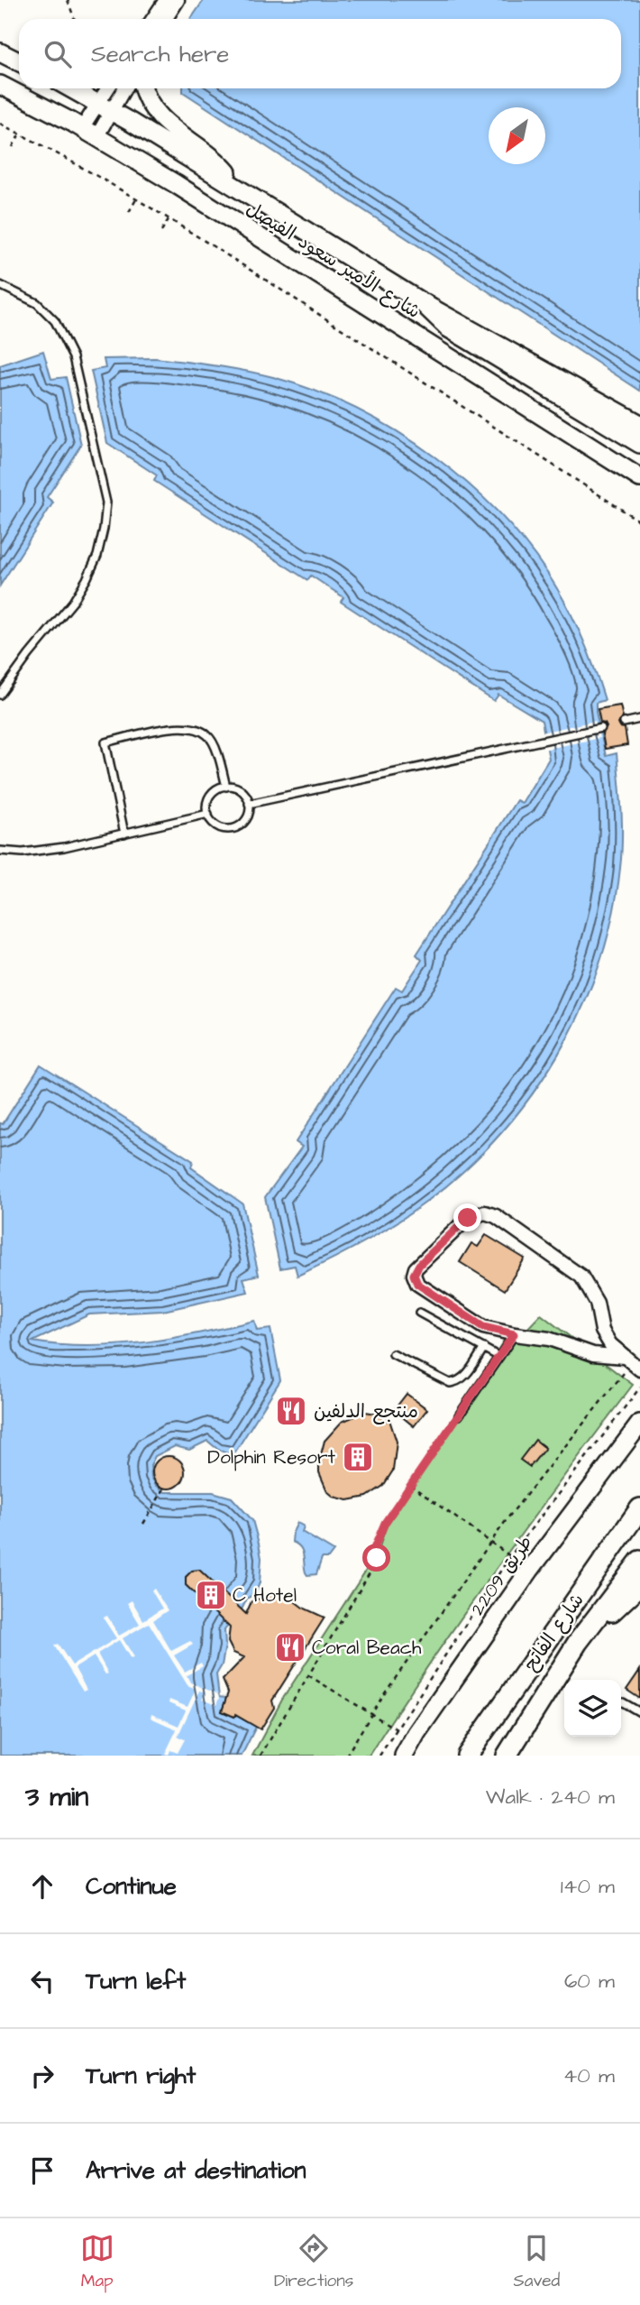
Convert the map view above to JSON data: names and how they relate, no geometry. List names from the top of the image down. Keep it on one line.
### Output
{"streets":{"main road":["شارع الفاتح"],"street":["شارع الأمير سعود الفيصل","طريق 2209"]},"places":{"restaurant":["منتجع الدلفين","Coral Beach"],"building":["Dolphin Resort","C Hotel"]},"north":"bottom left","page":{"search":"Search here","heading":["3 min","Walk · 240 m"],"list":[["Continue","140 m"],["Turn left","60 m"],["Turn right","40 m"],"Arrive at destination"],"nav":["Map","Directions","Saved"]}}
